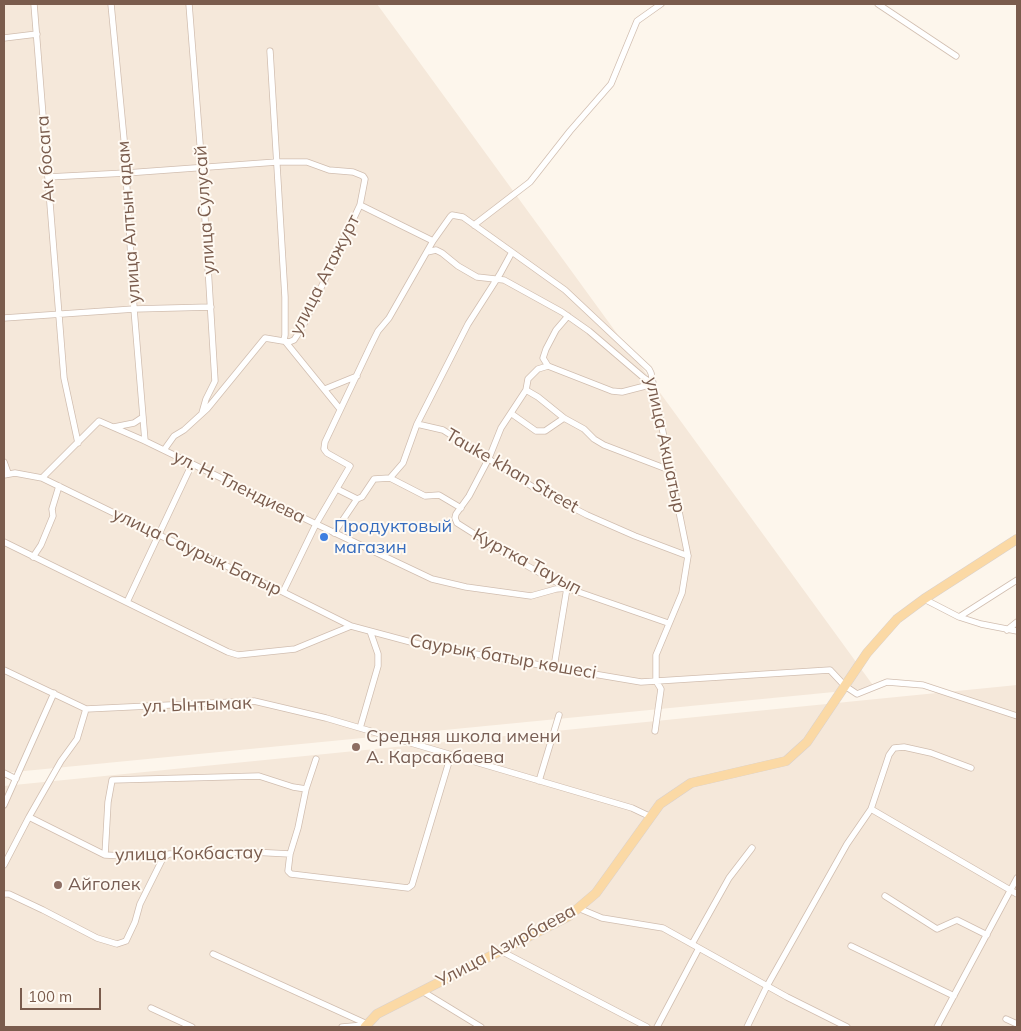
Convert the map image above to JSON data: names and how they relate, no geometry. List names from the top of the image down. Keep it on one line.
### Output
{"streets":{"main road":["Улица Азирбаева"],"street":["Ак босага","улица Сулусай","улица Алтын адам","улица Атажурт","улица Акшатыр","Tauke khan Street","ул. Н. Тлендиева","улица Саурык Батыр","Куртка Тауып","Саурық батыр көшесі","ул. Ынтымак","улица Кокбастау"]},"crossings":[["Ак босага","ул. Н. Тлендиева"],["улица Сулусай","улица Атажурт"],["улица Алтын адам","ул. Н. Тлендиева"],["улица Атажурт","ул. Н. Тлендиева"],["улица Акшатыр","Tauke khan Street"],["улица Акшатыр","Куртка Тауып"],["улица Акшатыр","Саурық батыр көшесі"],["Tauke khan Street","Куртка Тауып"],["ул. Н. Тлендиева","Куртка Тауып"],["улица Саурык Батыр","Саурық батыр көшесі"],["Саурық батыр көшесі","Улица Азирбаева"],["ул. Ынтымак","Улица Азирбаева"]],"places":["Продуктовый магазин","Средняя школа имени А. Карсакбаева","Айголек"],"scale_bar":"100 m"}
